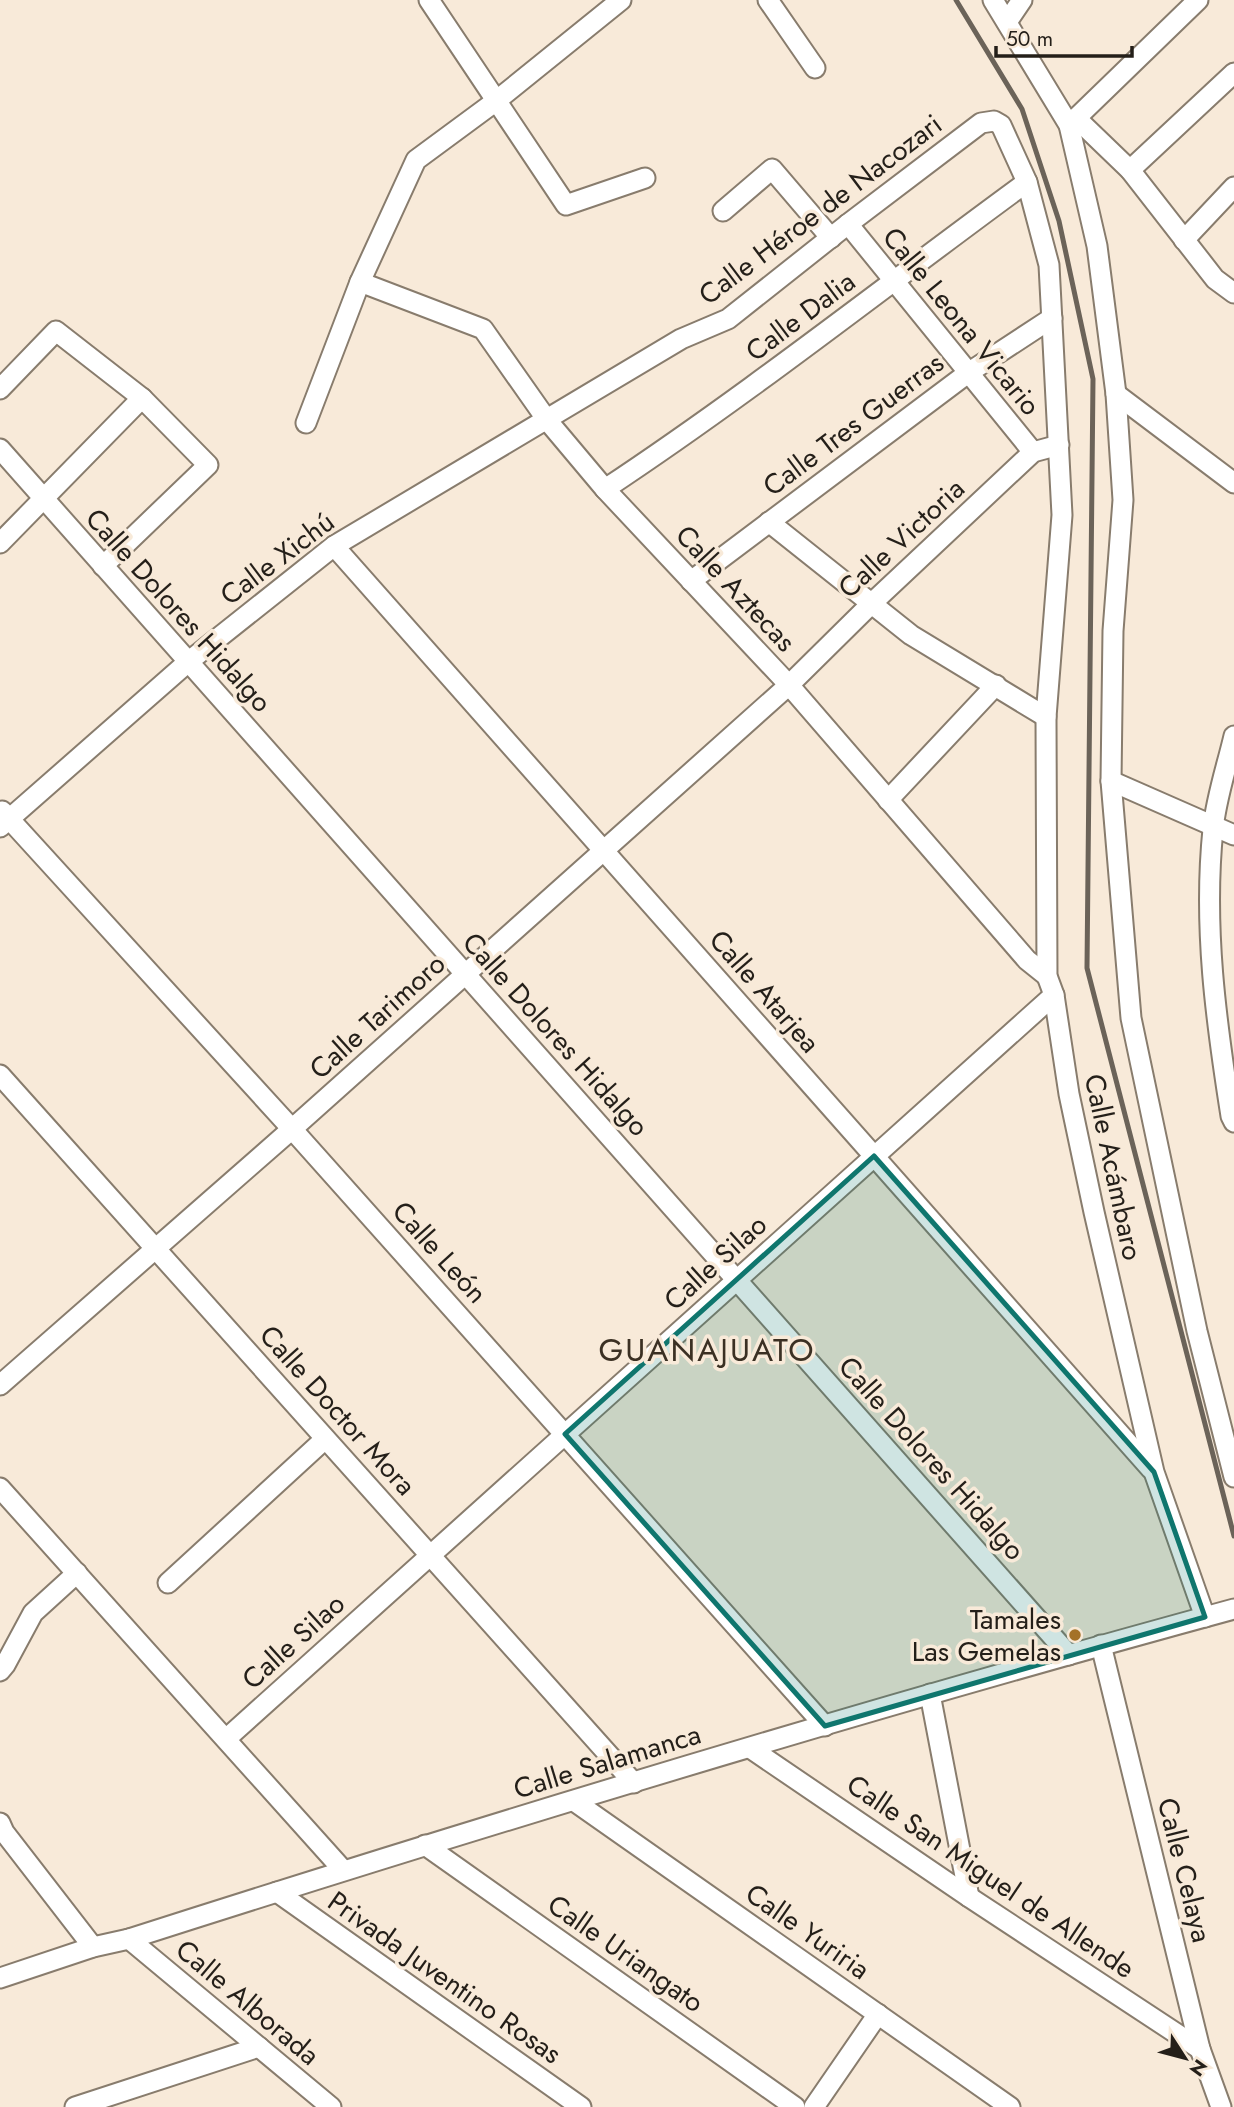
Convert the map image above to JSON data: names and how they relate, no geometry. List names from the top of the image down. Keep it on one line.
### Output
{"streets":{"street":["Calle Héroe de Nacozari","Calle Dalia","Calle Leona Vicario","Calle Tres Guerras","Calle Victoria","Calle Xichú","Calle Aztecas","Calle Dolores Hidalgo","Calle Atarjea","Calle Tarimoro","Calle Acámbaro","Calle León","Calle Silao","Calle Doctor Mora","Calle Salamanca","Calle Celaya","Calle San Miguel de Allende","Calle Yuriria","Calle Uriangato","Privada Juventino Rosas","Calle Alborada"]},"crossings":[["Calle Héroe de Nacozari","Calle Leona Vicario"],["Calle Héroe de Nacozari","Calle Xichú"],["Calle Héroe de Nacozari","Calle Aztecas"],["Calle Héroe de Nacozari","Calle Acámbaro"],["Calle Dalia","Calle Leona Vicario"],["Calle Dalia","Calle Aztecas"],["Calle Dalia","Calle Acámbaro"],["Calle Leona Vicario","Calle Tres Guerras"],["Calle Leona Vicario","Calle Victoria"],["Calle Tres Guerras","Calle Aztecas"],["Calle Tres Guerras","Calle Acámbaro"],["Calle Victoria","Calle Aztecas"],["Calle Victoria","Calle Tarimoro"],["Calle Victoria","Calle Acámbaro"],["Calle Xichú","Calle Aztecas"],["Calle Xichú","Calle Dolores Hidalgo"],["Calle Xichú","Calle Atarjea"],["Calle Xichú","Calle León"],["Calle Aztecas","Calle Tarimoro"],["Calle Aztecas","Calle Acámbaro"],["Calle Dolores Hidalgo","Calle Tarimoro"],["Calle Dolores Hidalgo","Calle Silao"],["Calle Dolores Hidalgo","Calle Salamanca"],["Calle Atarjea","Calle Tarimoro"],["Calle Atarjea","Calle Acámbaro"],["Calle Atarjea","Calle Silao"],["Calle Tarimoro","Calle León"],["Calle Tarimoro","Calle Doctor Mora"],["Calle Acámbaro","Calle Silao"],["Calle Acámbaro","Calle Salamanca"],["Calle León","Calle Silao"],["Calle León","Calle Salamanca"],["Calle Silao","Calle Doctor Mora"],["Calle Doctor Mora","Calle Salamanca"],["Calle Salamanca","Calle Celaya"],["Calle Salamanca","Calle San Miguel de Allende"],["Calle Salamanca","Calle Yuriria"],["Calle Salamanca","Calle Uriangato"],["Calle Salamanca","Privada Juventino Rosas"],["Calle Salamanca","Calle Alborada"],["Calle Celaya","Calle San Miguel de Allende"]],"districts":["GUANAJUATO"],"places":["Tamales Las Gemelas"],"scale_bar":"50 m","north":"bottom right"}
